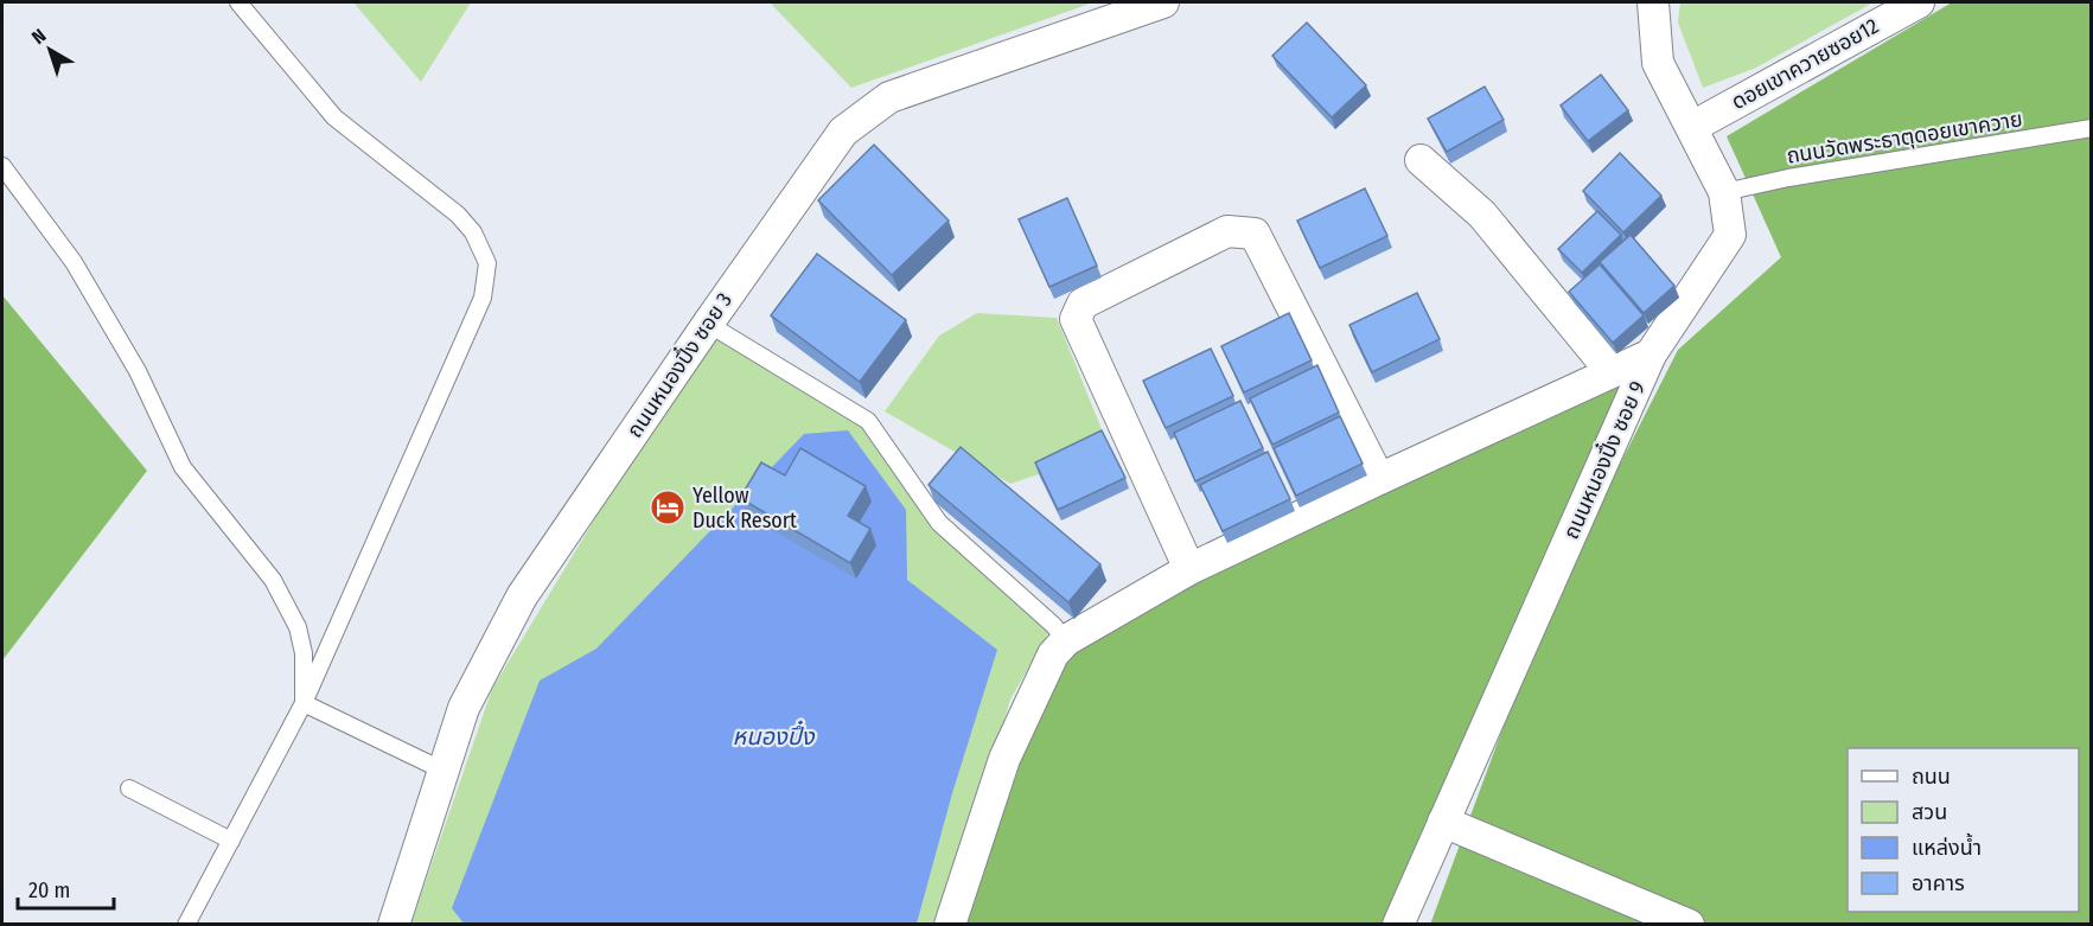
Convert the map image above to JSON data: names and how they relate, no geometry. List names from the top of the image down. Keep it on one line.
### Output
{"streets":{"street":["ดอยเขาควายซอย12","ถนนหนองปึ๋ง ซอย 3","ถนนหนองปึ๋ง ซอย 9"],"lane":["ถนนวัดพระธาตุดอยเขาควาย"]},"crossings":[["ดอยเขาควายซอย12","ถนนหนองปึ๋ง ซอย 9"],["ถนนวัดพระธาตุดอยเขาควาย","ถนนหนองปึ๋ง ซอย 9"]],"water":["หนองปึ๋ง"],"places":{"hotel":["Yellow Duck Resort"]},"legend":["ถนน","สวน","แหล่งน้ำ","อาคาร"],"scale_bar":"20 m","north":"top left"}
